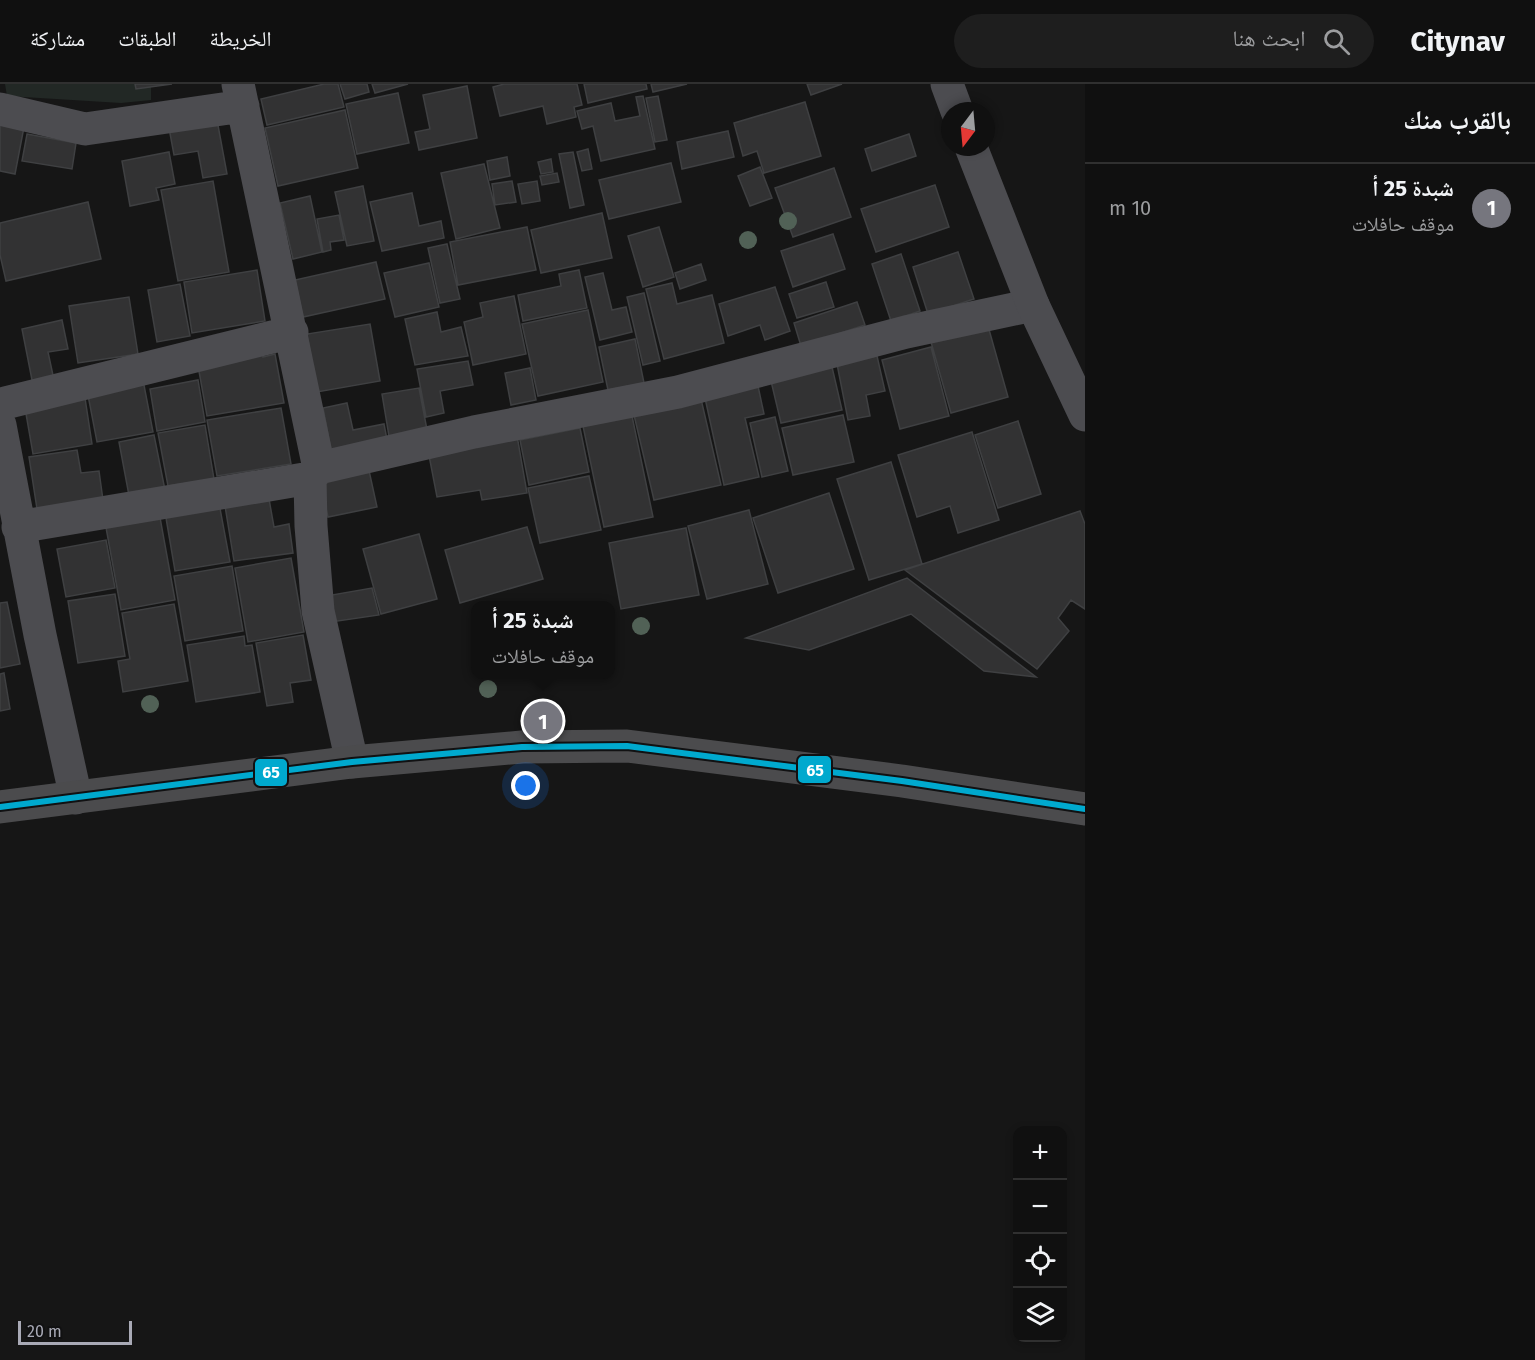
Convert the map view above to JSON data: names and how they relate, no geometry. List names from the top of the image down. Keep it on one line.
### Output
{"lines":["transit line 65"],"scale_bar":"20 m","north":"bottom","page":{"header":"Citynav","search":"ابحث هنا","nav":["الخريطة","الطبقات","مشاركة"],"heading":"بالقرب منك","list":[{"mark":"1","name":"شبدة 25 أ","note":"موقف حافلات","value":"10 m"}],"popup":["شبدة 25 أ","موقف حافلات"],"pins":"1","map_buttons":["+","−"],"scale":"20 m"}}
